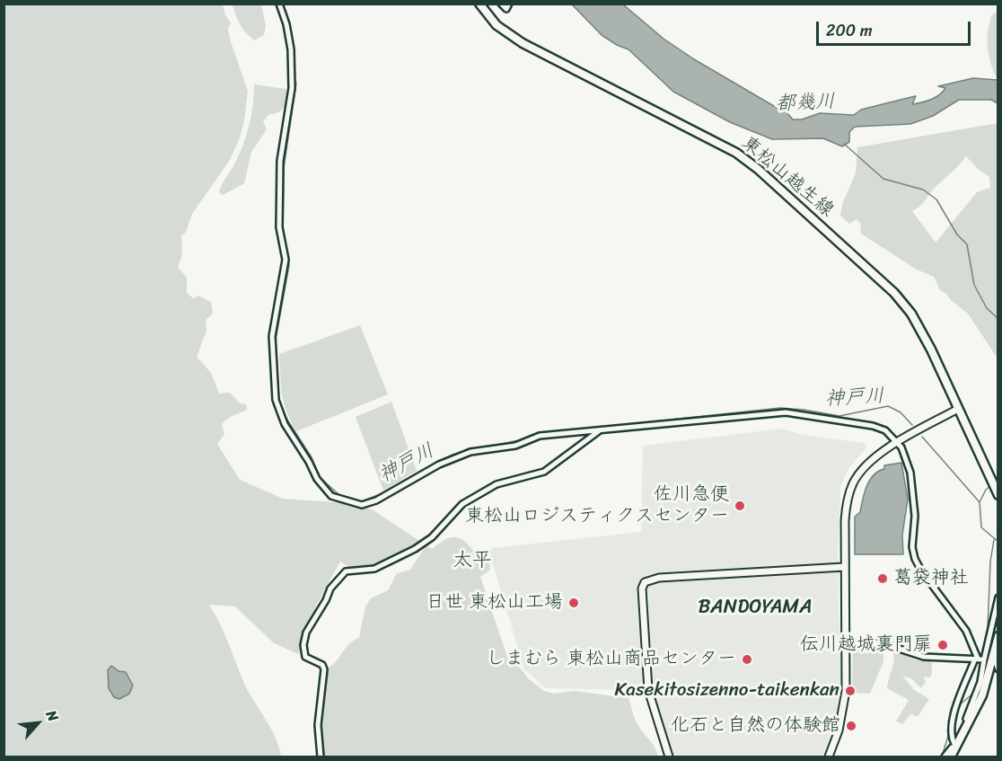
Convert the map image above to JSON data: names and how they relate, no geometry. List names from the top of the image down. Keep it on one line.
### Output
{"streets":{"main road":["東松山越生線"]},"districts":["太平","BANDOYAMA"],"water":["都幾川","神戸川"],"places":["佐川急便 東松山ロジスティクスセンター","葛袋神社","日世 東松山工場","伝川越城裏門扉","しまむら 東松山商品センター","Kasekitosizenno-taikenkan","化石と自然の体験館"],"scale_bar":"200 m","north":"top right"}
